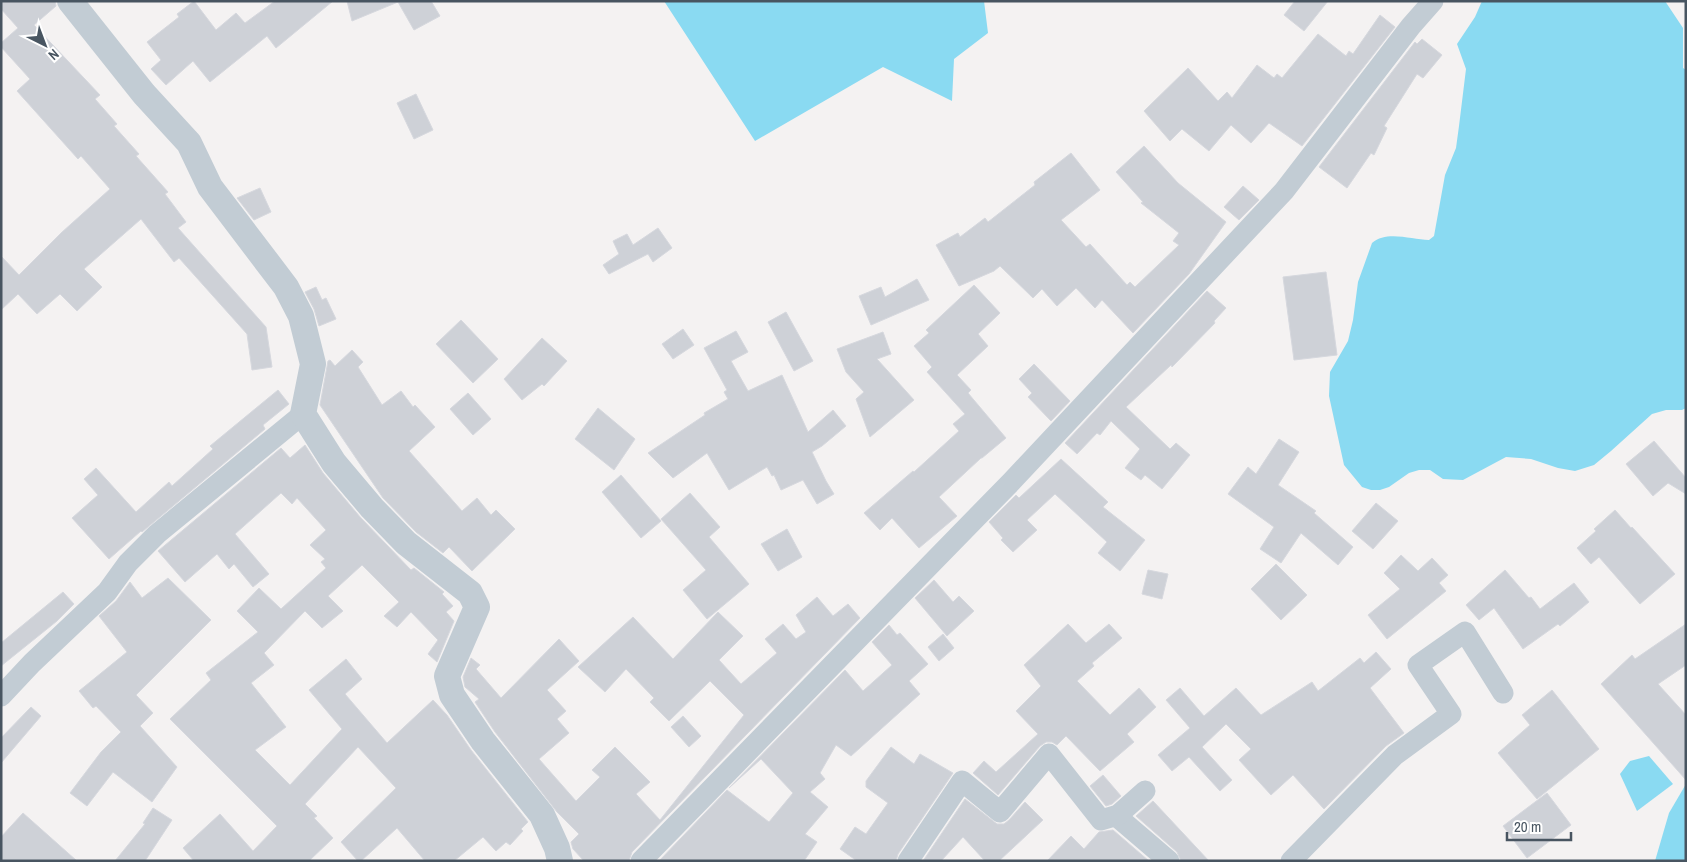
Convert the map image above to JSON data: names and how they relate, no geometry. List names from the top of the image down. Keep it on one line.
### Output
{"scale_bar":"20 m","north":"bottom right"}
